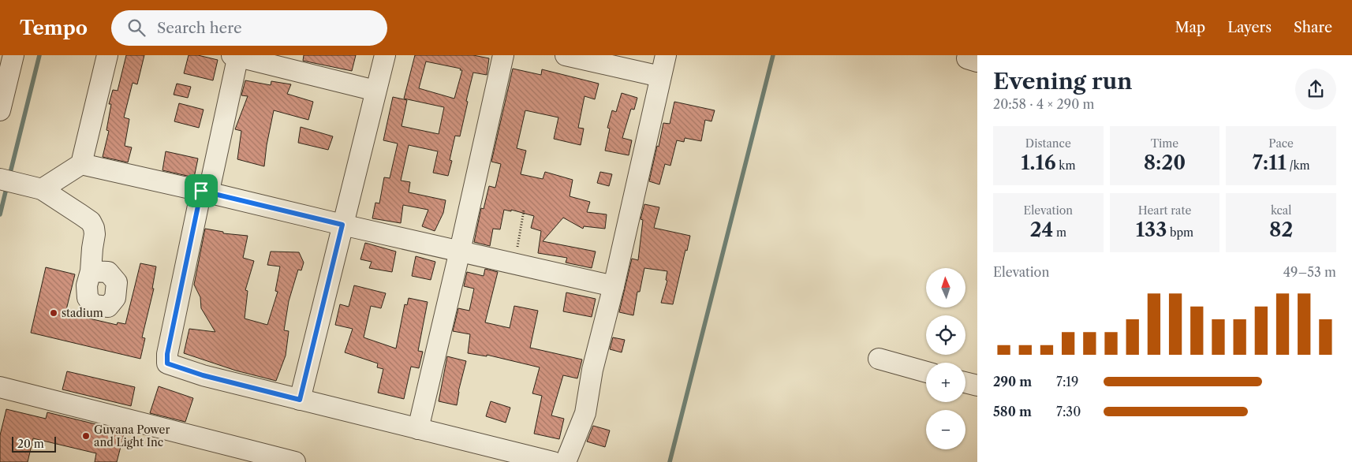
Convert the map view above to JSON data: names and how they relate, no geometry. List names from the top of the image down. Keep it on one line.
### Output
{"places":["stadium","Guyana Power and Light Inc"],"scale_bar":"20 m","north":"top","page":{"header":"Tempo","search":"Search here","nav":["Map","Layers","Share"],"heading":["Evening run","20:58 · 4 × 290 m"],"stats":[["Distance","1.16 km"],["Time","8:20"],["Pace","7:11 /km"],["Elevation","24 m"],["Heart rate","133 bpm"],["kcal","82"]],"chart":["Elevation","49–53 m"],"map_buttons":["+","−"],"list":[{"name":"290 m","note":"7:19"},{"name":"580 m","note":"7:30"}],"scale":"20 m"}}
